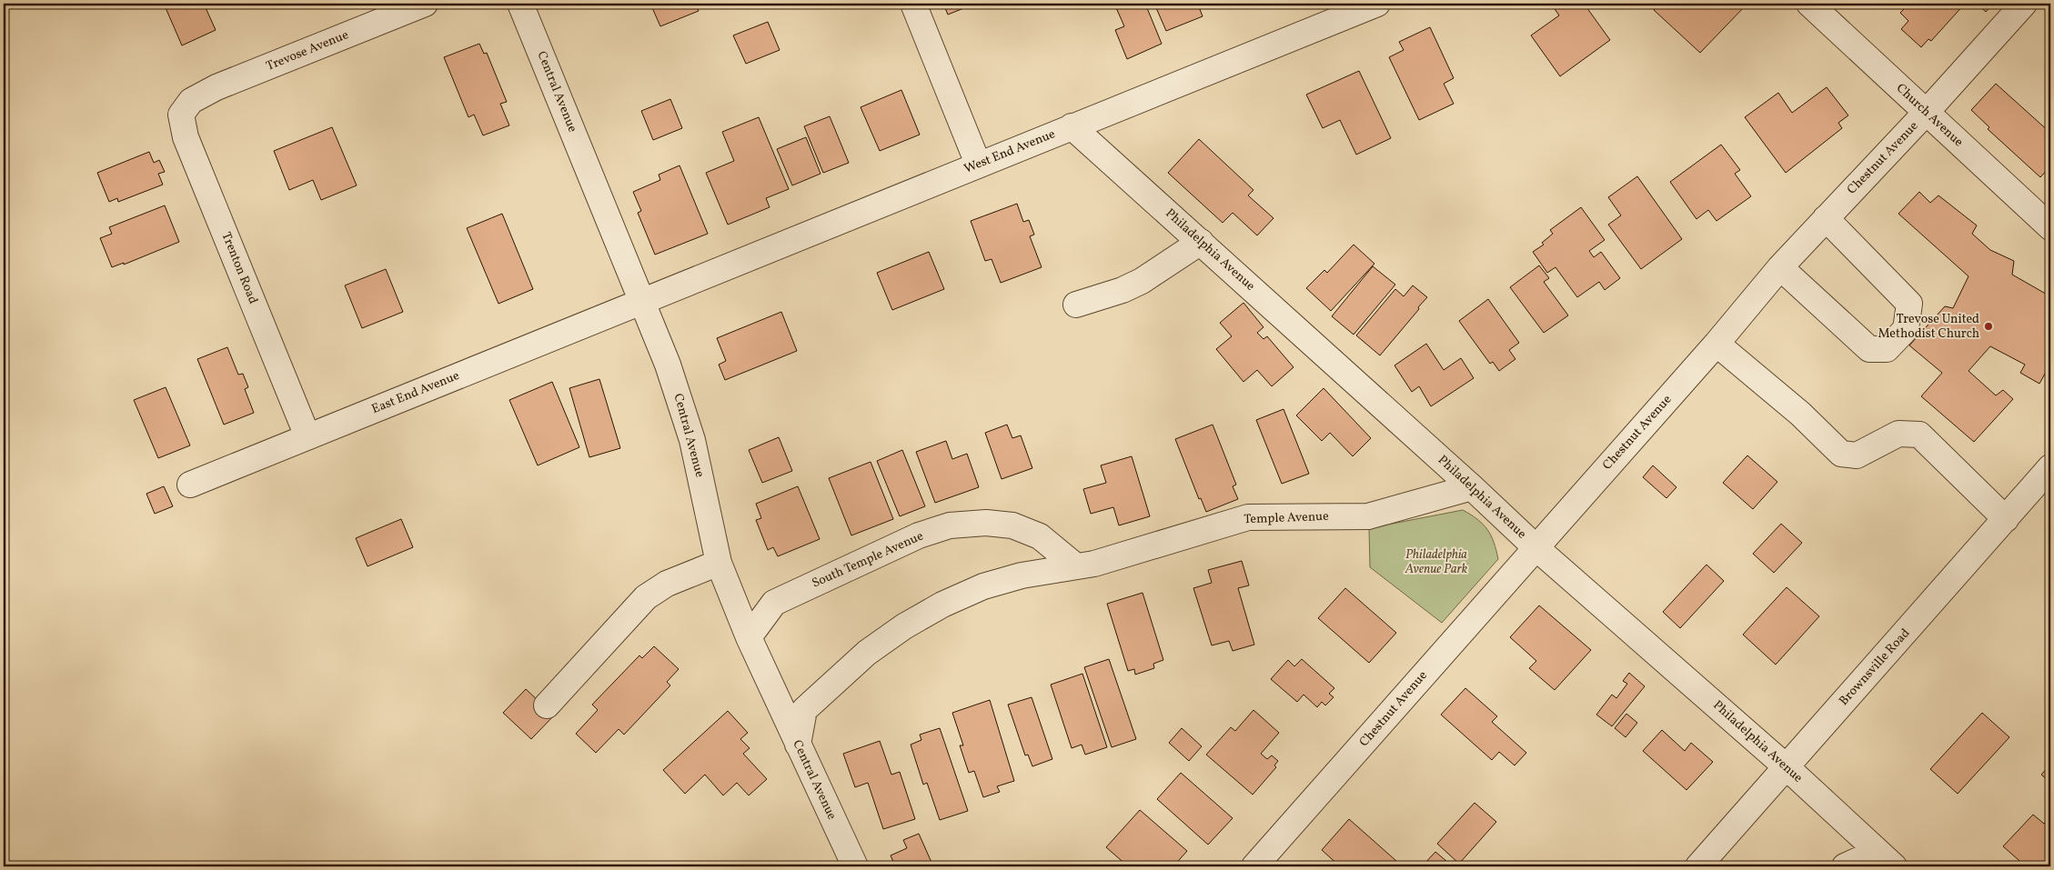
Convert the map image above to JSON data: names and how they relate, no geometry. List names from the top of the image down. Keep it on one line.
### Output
{"streets":{"street":["Trevose Avenue","Central Avenue","Church Avenue","West End Avenue","Chestnut Avenue","Philadelphia Avenue","Trenton Road","East End Avenue","Temple Avenue","South Temple Avenue","Brownsville Road"]},"crossings":[["Trevose Avenue","Trenton Road"],["Central Avenue","West End Avenue"],["Central Avenue","East End Avenue"],["Central Avenue","Temple Avenue"],["Central Avenue","South Temple Avenue"],["Church Avenue","Chestnut Avenue"],["West End Avenue","Philadelphia Avenue"],["West End Avenue","East End Avenue"],["Chestnut Avenue","Philadelphia Avenue"],["Philadelphia Avenue","Temple Avenue"],["Philadelphia Avenue","Brownsville Road"],["Trenton Road","East End Avenue"],["Temple Avenue","South Temple Avenue"]],"parks":["Philadelphia Avenue Park"],"places":["Trevose United Methodist Church"]}
